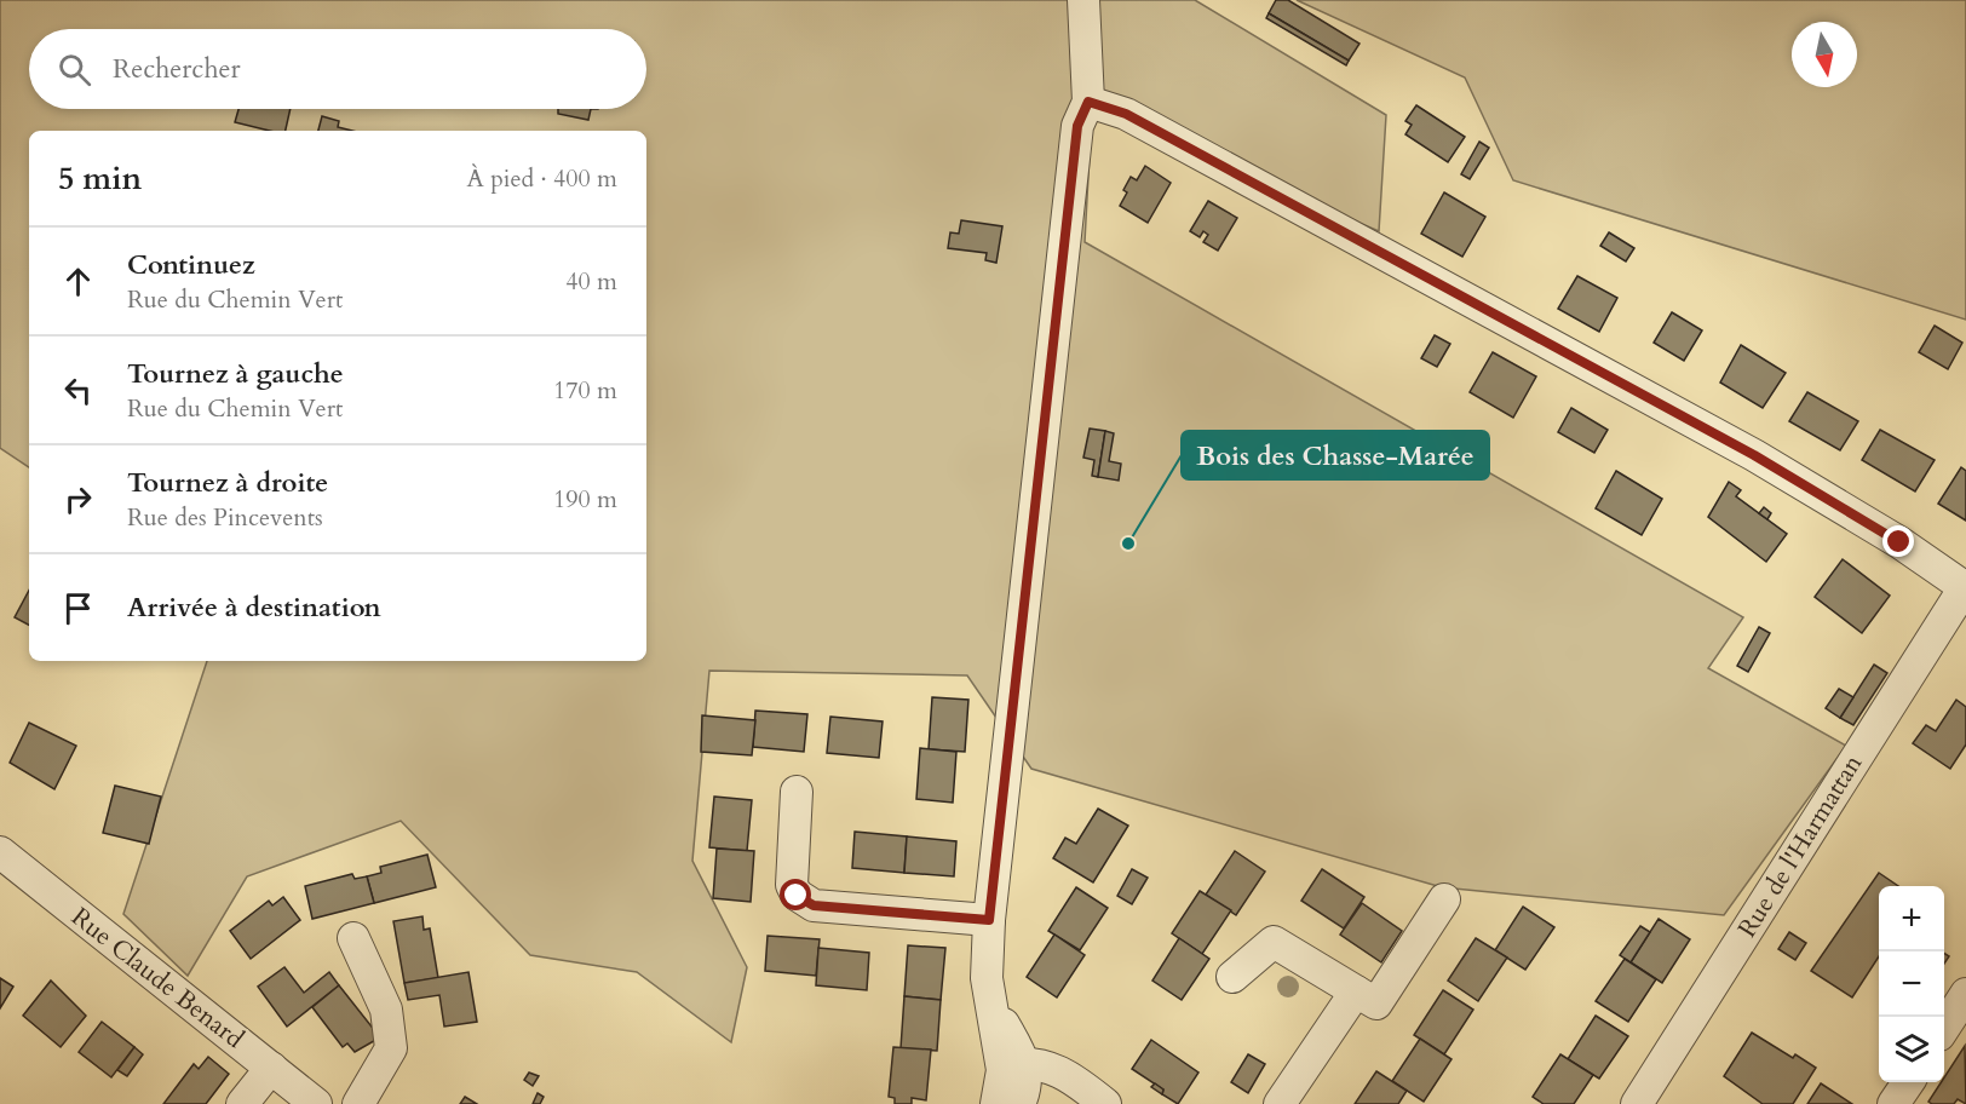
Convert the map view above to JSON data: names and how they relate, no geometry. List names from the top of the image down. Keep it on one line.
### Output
{"streets":{"street":["Rue de l'Harmattan","Rue Claude Benard"]},"places":["Bois des Chasse-Marée"],"north":"bottom","page":{"search":"Rechercher","heading":["5 min","À pied · 400 m"],"list":[["Continuez","Rue du Chemin Vert","40 m"],["Tournez à gauche","Rue du Chemin Vert","170 m"],["Tournez à droite","Rue des Pincevents","190 m"],"Arrivée à destination"],"map_buttons":["+","−"]}}
